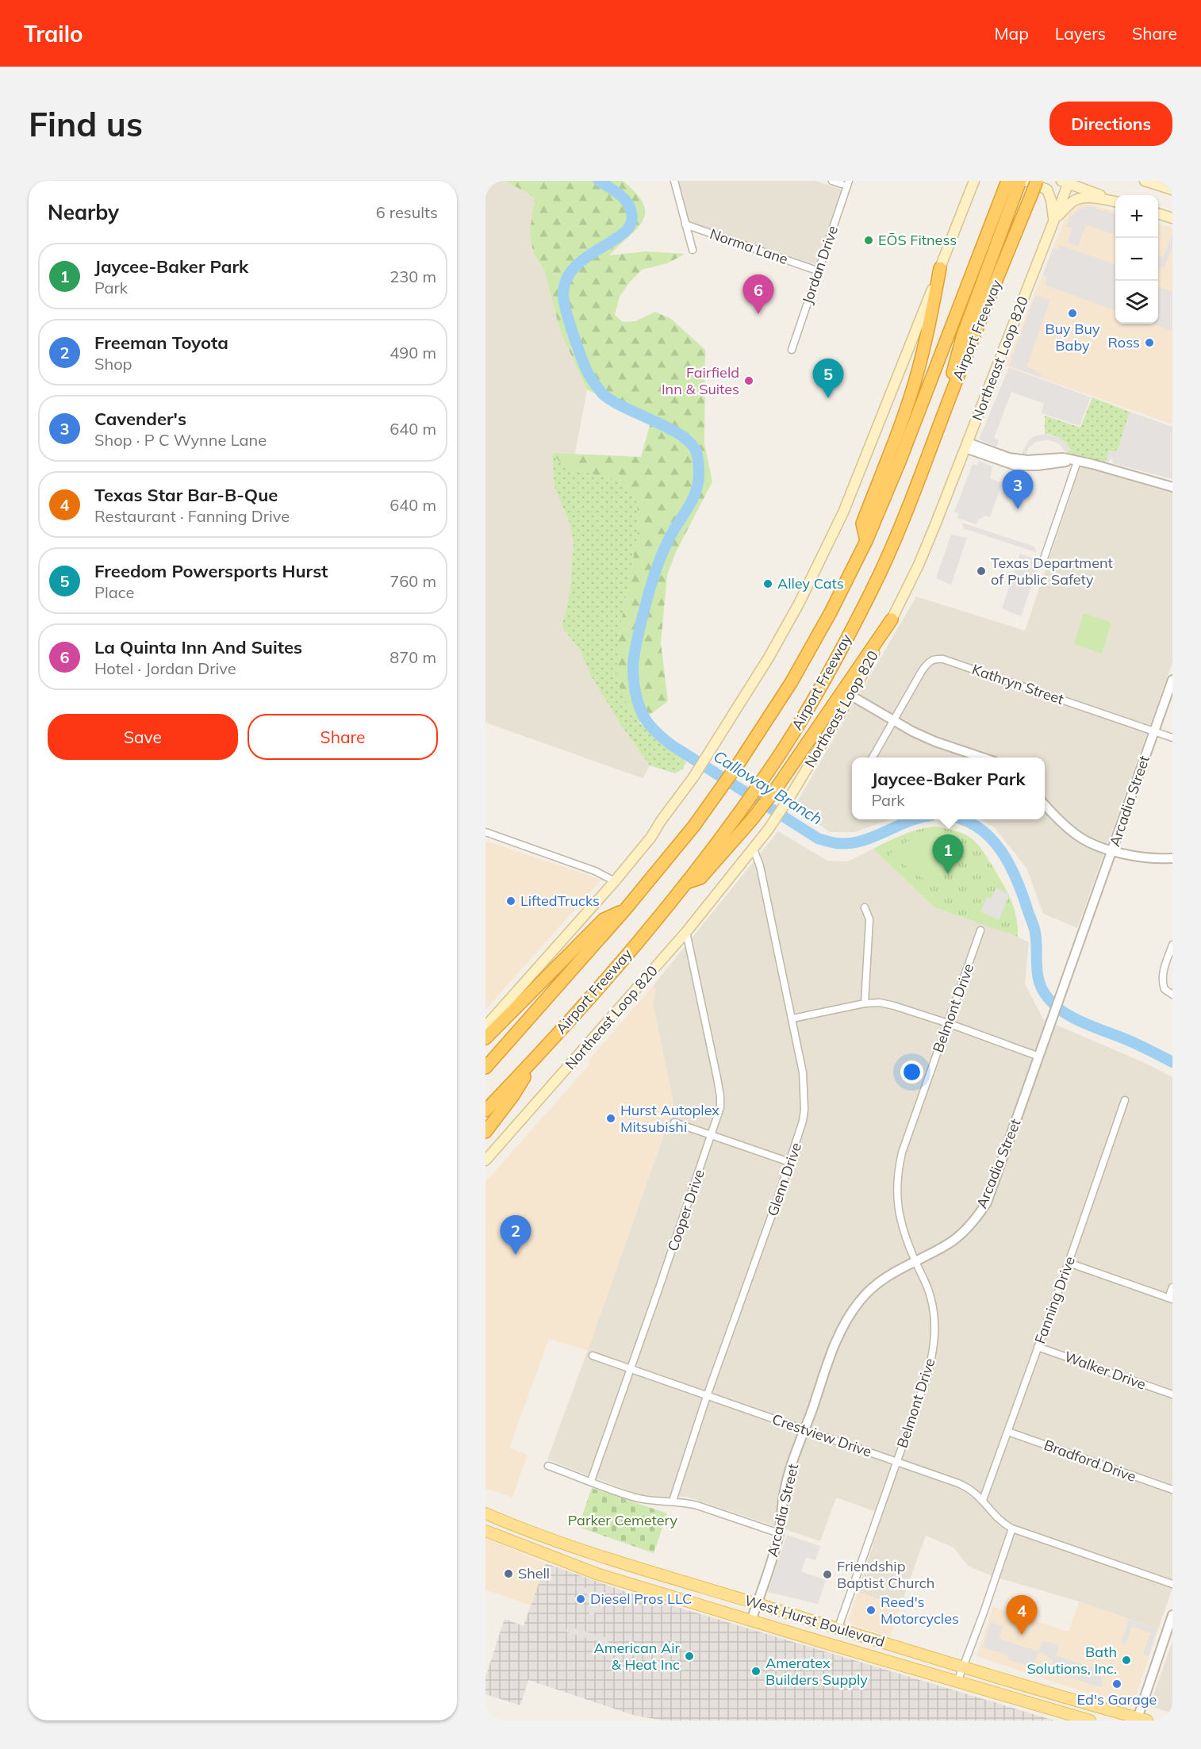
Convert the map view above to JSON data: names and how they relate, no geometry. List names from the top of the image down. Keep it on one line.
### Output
{"streets":{"highway":["Airport Freeway"],"main road":["Northeast Loop 820","West Hurst Boulevard"],"street":["Norma Lane","Jordan Drive","Kathryn Street","Arcadia Street","Belmont Drive","Glenn Drive","Cooper Drive","Fanning Drive","Walker Drive","Crestview Drive","Bradford Drive"]},"crossings":[["Northeast Loop 820","Glenn Drive"],["Northeast Loop 820","Cooper Drive"],["Kathryn Street","Arcadia Street"],["Arcadia Street","Belmont Drive"],["Arcadia Street","Crestview Drive"],["Arcadia Street","West Hurst Boulevard"],["Belmont Drive","Crestview Drive"],["Belmont Drive","West Hurst Boulevard"],["Glenn Drive","Crestview Drive"],["Cooper Drive","Crestview Drive"],["Fanning Drive","Walker Drive"],["Fanning Drive","Crestview Drive"],["Fanning Drive","Bradford Drive"]],"water":["Calloway Branch"],"parks":["Parker Cemetery"],"places":["EŌS Fitness","Buy Buy Baby","Ross","Fairfield Inn & Suites","Texas Department of Public Safety","Alley Cats","LiftedTrucks","Hurst Autoplex Mitsubishi","Shell","Friendship Baptist Church","Diesel Pros LLC","Reed's Motorcycles","American Air & Heat Inc","Bath Solutions, Inc.","Ameratex Builders Supply","Ed's Garage"],"page":{"header":"Trailo","nav":["Map","Layers","Share"],"buttons":["Directions",["Save","Share"]],"title":"Find us","heading":["Nearby","6 results"],"map_buttons":["+","−"],"list":[{"mark":"1","name":"Jaycee-Baker Park","note":"Park","value":"230 m"},{"mark":"2","name":"Freeman Toyota","note":"Shop","value":"490 m"},{"mark":"3","name":"Cavender's","note":"Shop · P C Wynne Lane","value":"640 m"},{"mark":"4","name":"Texas Star Bar-B-Que","note":"Restaurant · Fanning Drive","value":"640 m"},{"mark":"5","name":"Freedom Powersports Hurst","note":"Place","value":"760 m"},{"mark":"6","name":"La Quinta Inn And Suites","note":"Hotel · Jordan Drive","value":"870 m"}],"pins":["6","5","3","1","2","4"],"popup":["Jaycee-Baker Park","Park"]}}
